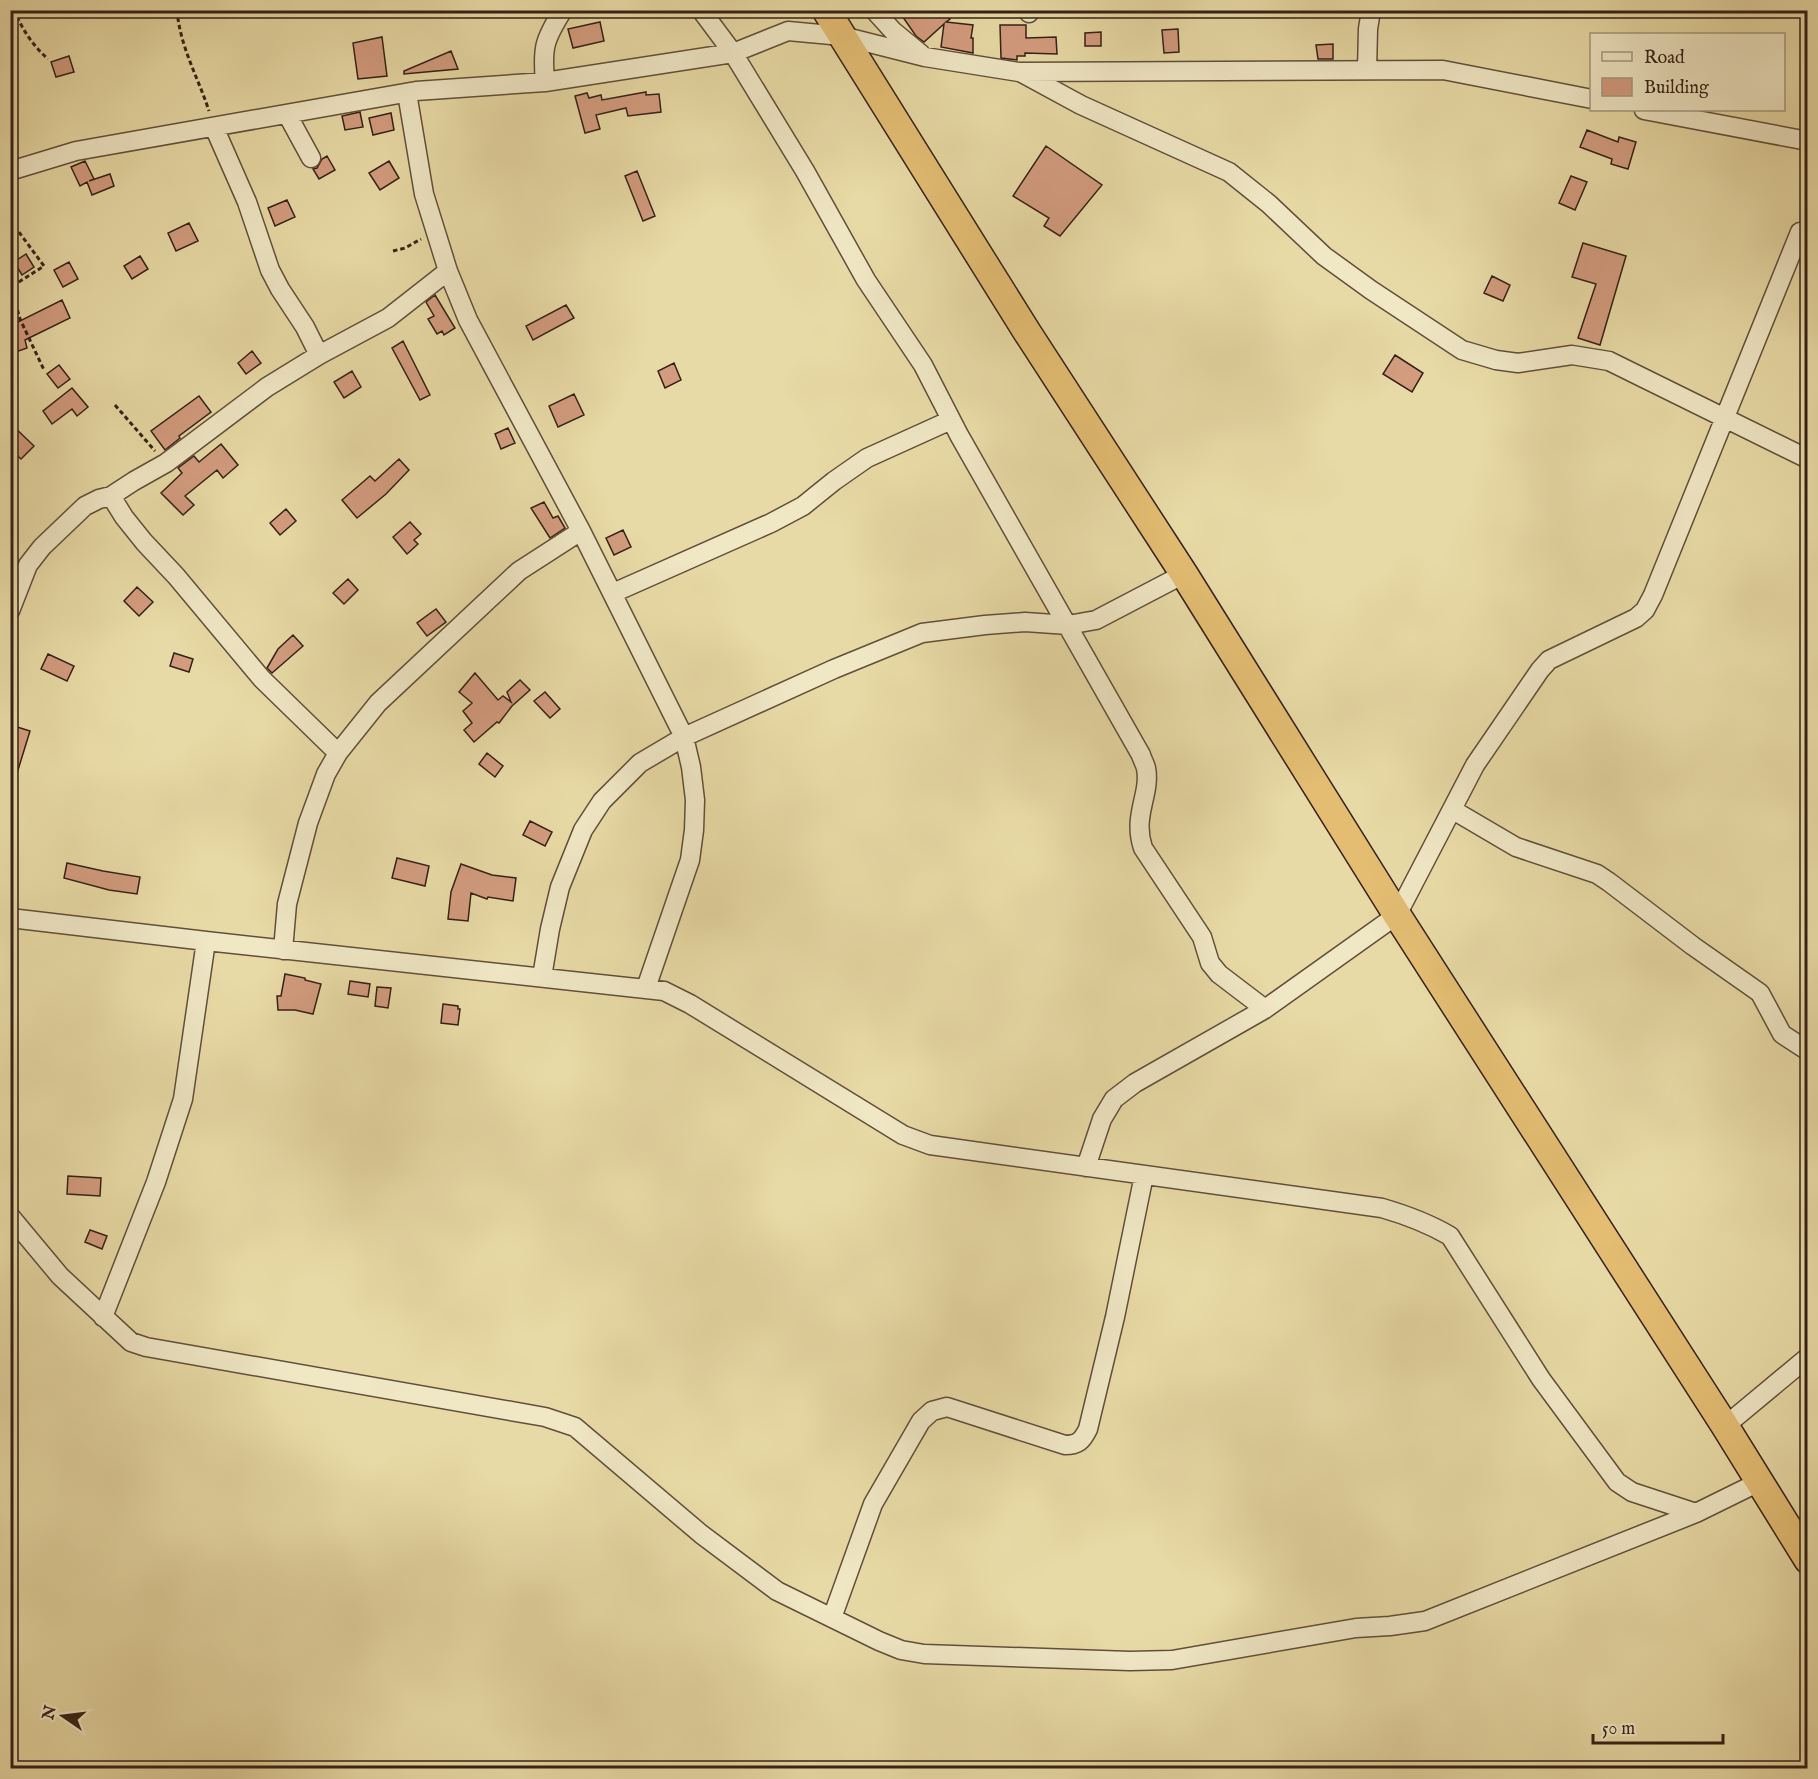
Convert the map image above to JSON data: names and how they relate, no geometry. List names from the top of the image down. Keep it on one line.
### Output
{"legend":["Road","Building"],"scale_bar":"50 m","north":"left"}
